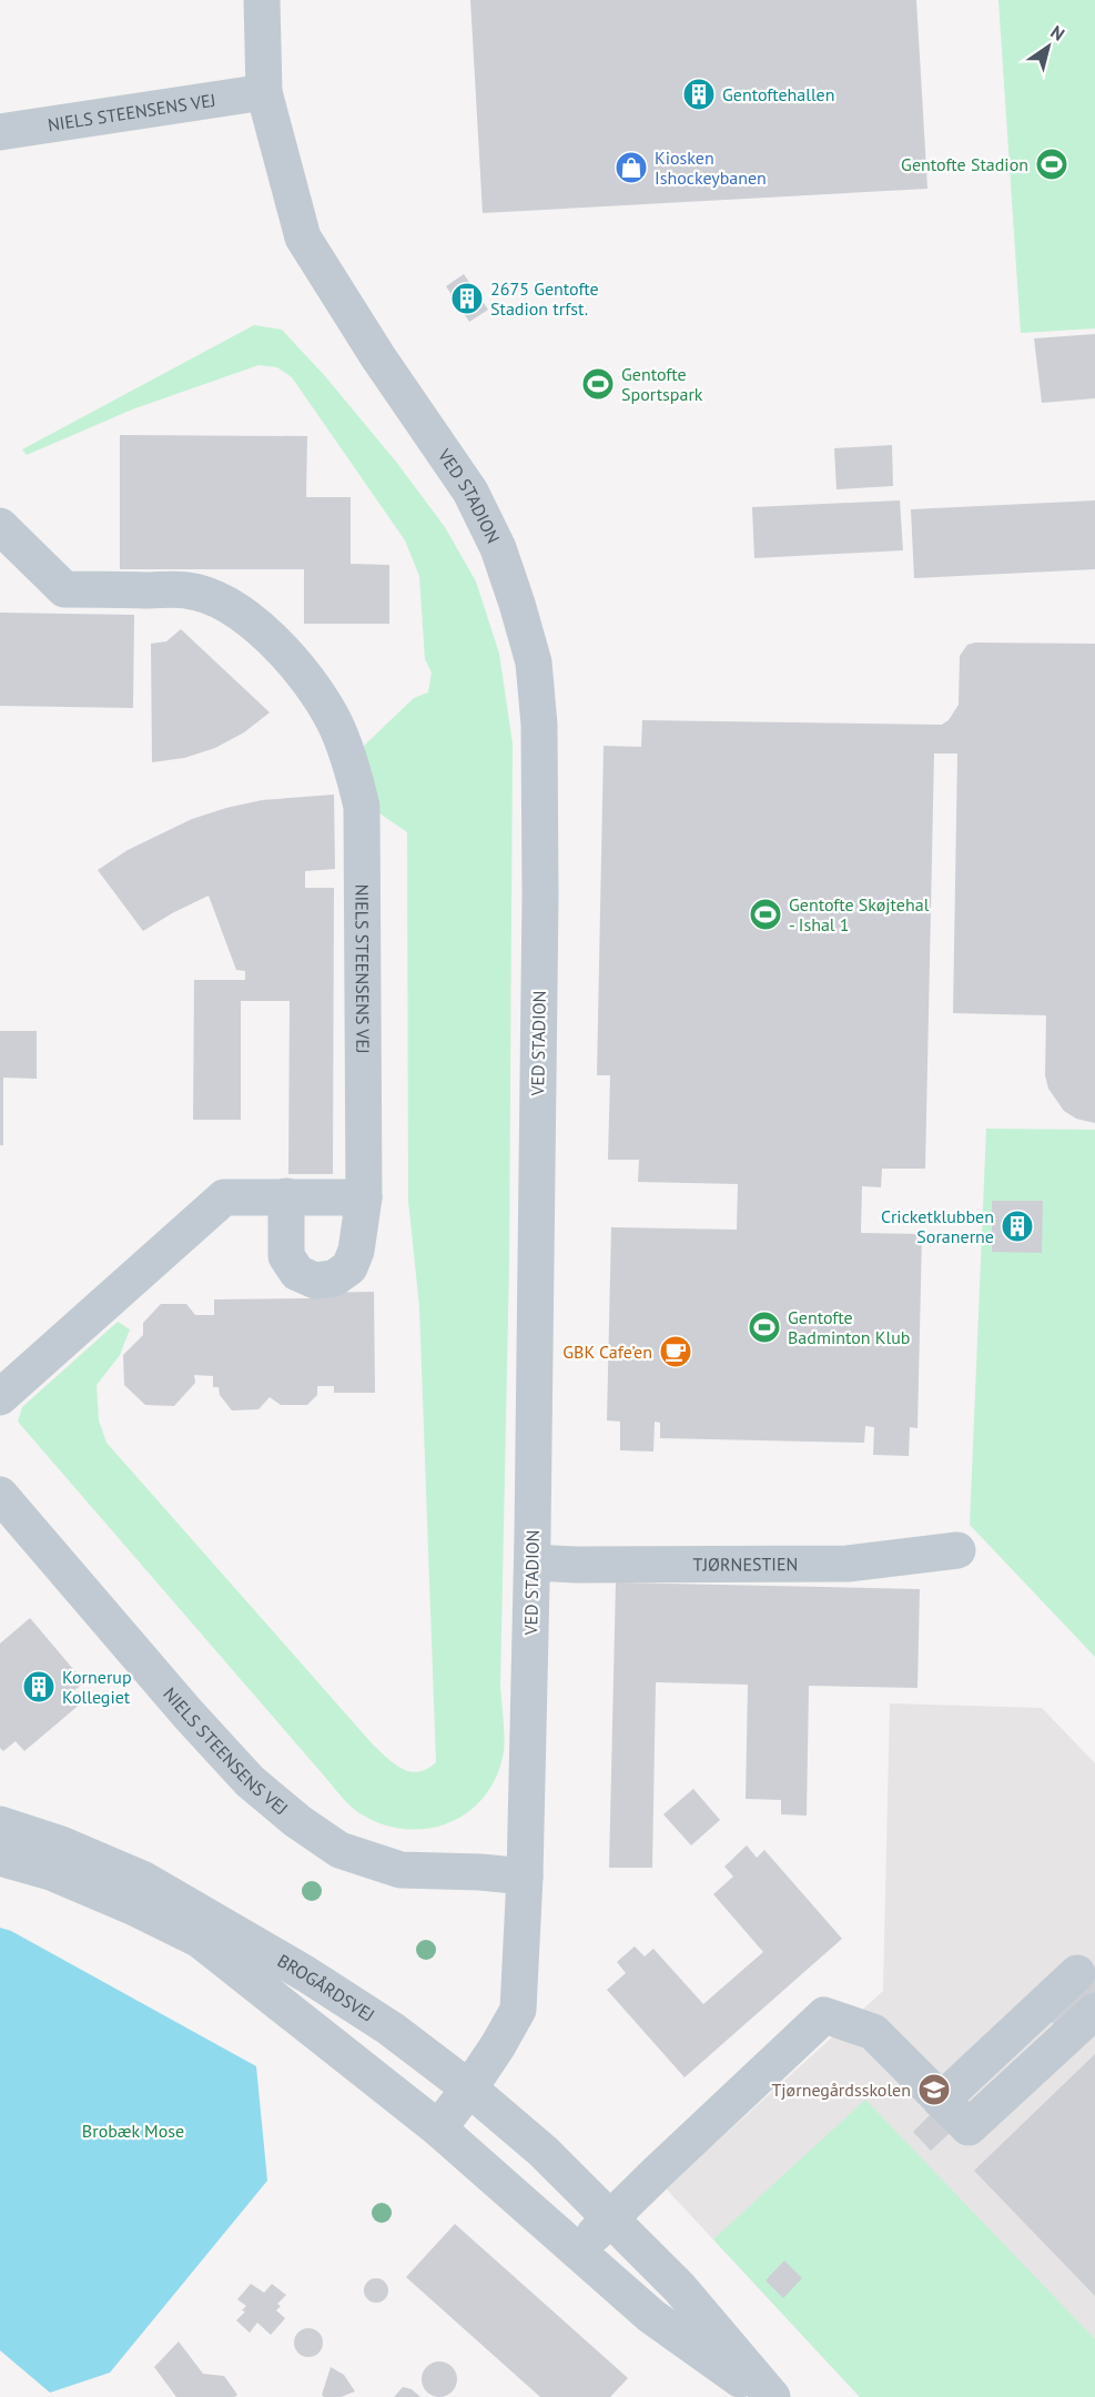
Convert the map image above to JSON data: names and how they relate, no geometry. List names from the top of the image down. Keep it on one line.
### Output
{"streets":{"street":["NIELS STEENSENS VEJ","VED STADION","TJØRNESTIEN","BROGÅRDSVEJ"]},"crossings":[["NIELS STEENSENS VEJ","VED STADION"],["VED STADION","TJØRNESTIEN"],["VED STADION","BROGÅRDSVEJ"]],"parks":["Brobæk Mose"],"places":{"building":["Gentoftehallen","2675 Gentofte Stadion trfst.","Cricketklubben Soranerne","Kornerup Kollegiet"],"sports":["Gentofte Stadion","Gentofte Sportspark","Gentofte Skøjtehal - Ishal 1","Gentofte Badminton Klub"],"shop":["Kiosken Ishockeybanen"],"cafe":["GBK Cafe’en"],"school or university":["Tjørnegårdsskolen"]},"north":"top right"}
